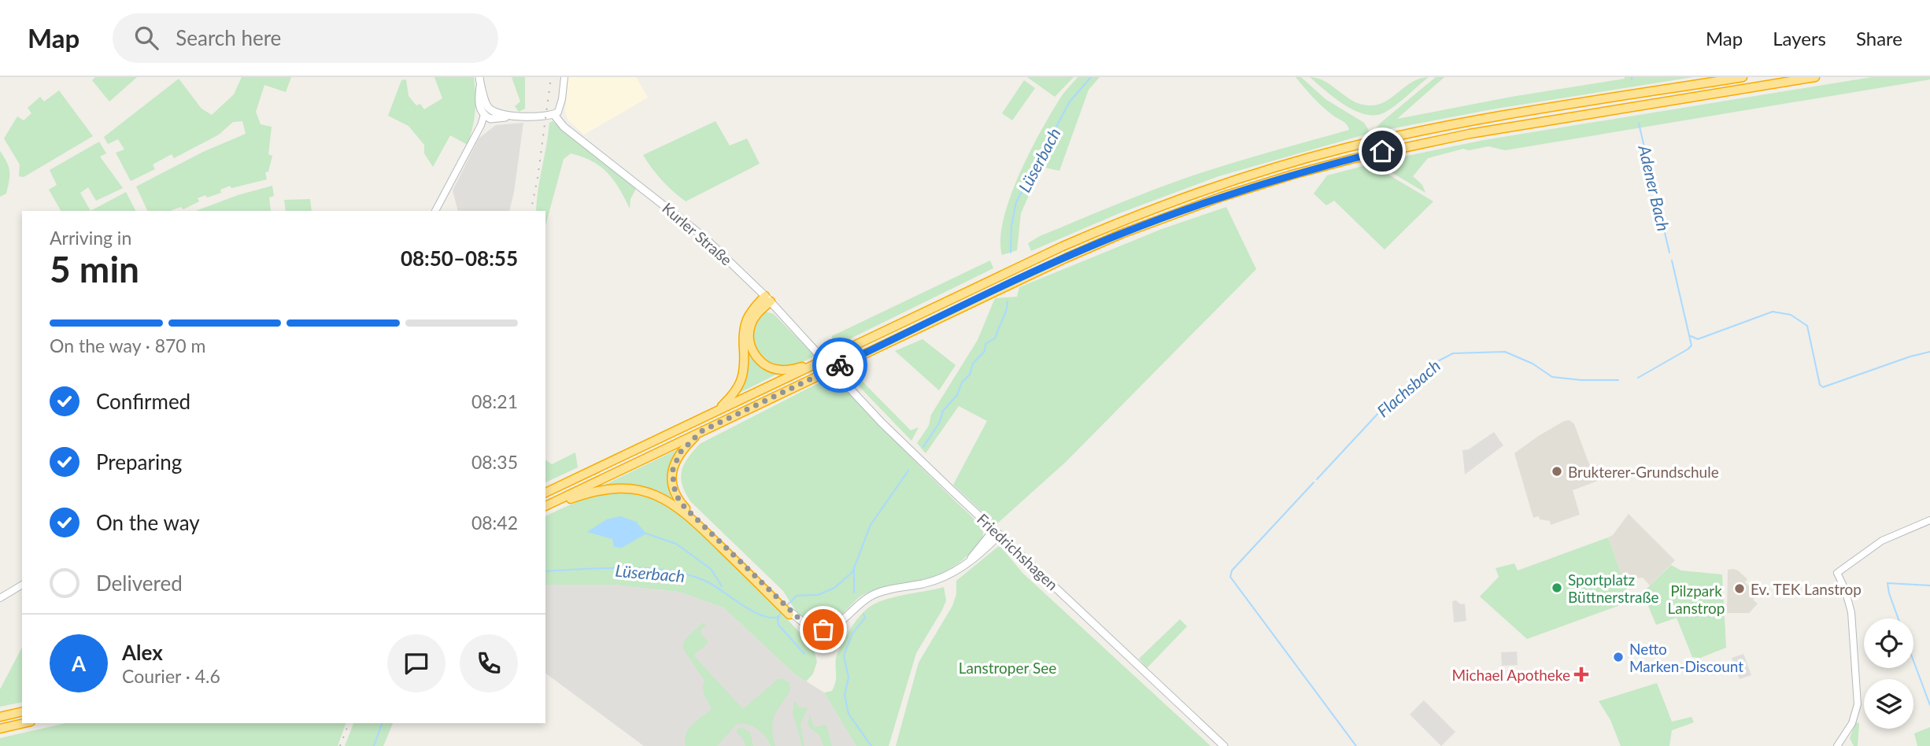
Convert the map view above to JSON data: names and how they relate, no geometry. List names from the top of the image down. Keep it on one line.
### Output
{"streets":{"main road":["Kurler Straße","Friedrichshagen"]},"crossings":[["Kurler Straße","Friedrichshagen"]],"water":["Lüserbach","Adener Bach","Flachsbach"],"parks":["Pilzpark Lanstrop","Lanstroper See"],"places":{"other":["Brukterer-Grundschule","Sportplatz Büttnerstraße","Ev. TEK Lanstrop","Netto Marken-Discount"],"health":["Michael Apotheke"]},"page":{"header":"Map","search":"Search here","nav":["Map","Layers","Share"],"heading":["5 min","Arriving in","08:50–08:55"],"panel":["Alex","Courier · 4.6"],"bar":"On the way · 870 m","list":[["Confirmed","08:21"],["Preparing","08:35"],["On the way","08:42"],"Delivered"],"round":"A"}}
